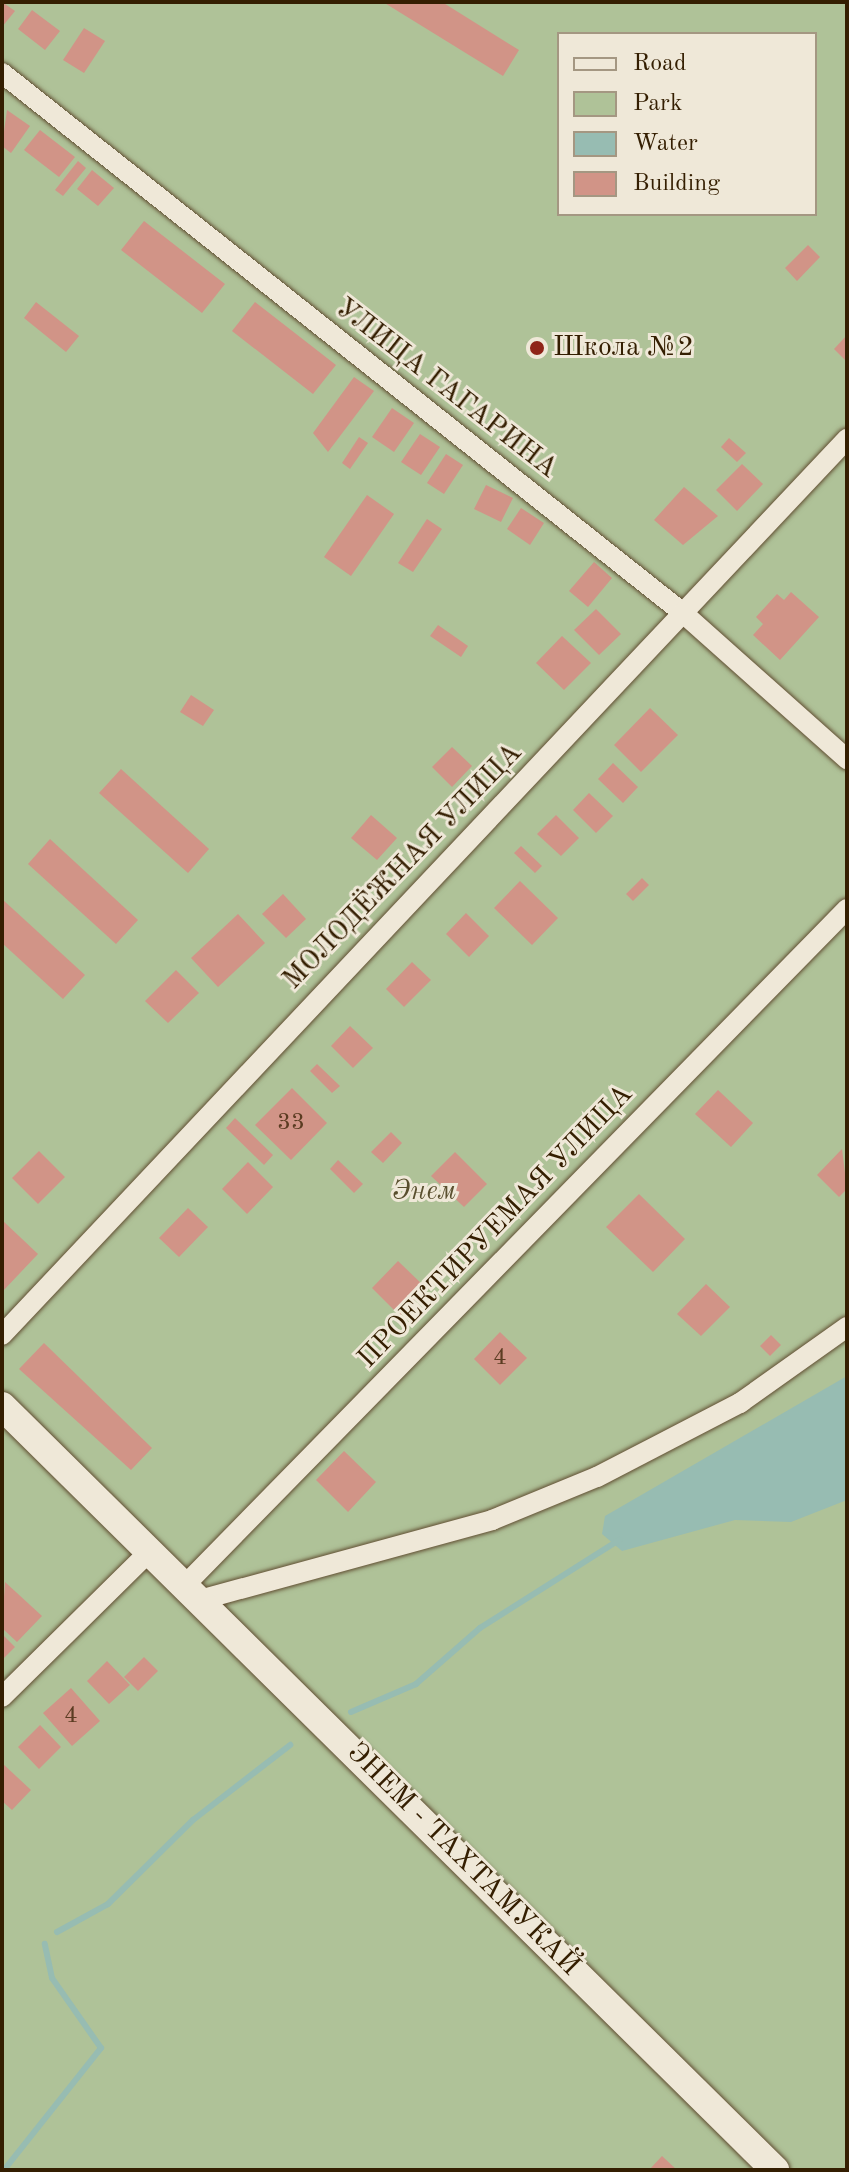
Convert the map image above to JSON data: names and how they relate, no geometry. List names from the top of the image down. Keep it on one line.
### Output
{"streets":{"main road":["ЭНЕМ - ТАХТАМУКАЙ"],"street":["УЛИЦА ГАГАРИНА","МОЛОДЁЖНАЯ УЛИЦА","ПРОЕКТИРУЕМАЯ УЛИЦА"]},"crossings":[["УЛИЦА ГАГАРИНА","МОЛОДЁЖНАЯ УЛИЦА"],["ПРОЕКТИРУЕМАЯ УЛИЦА","ЭНЕМ - ТАХТАМУКАЙ"]],"parks":["Энем"],"places":["Школа №2"],"house_numbers":["33","4","4"],"legend":["Road","Park","Water","Building"]}
